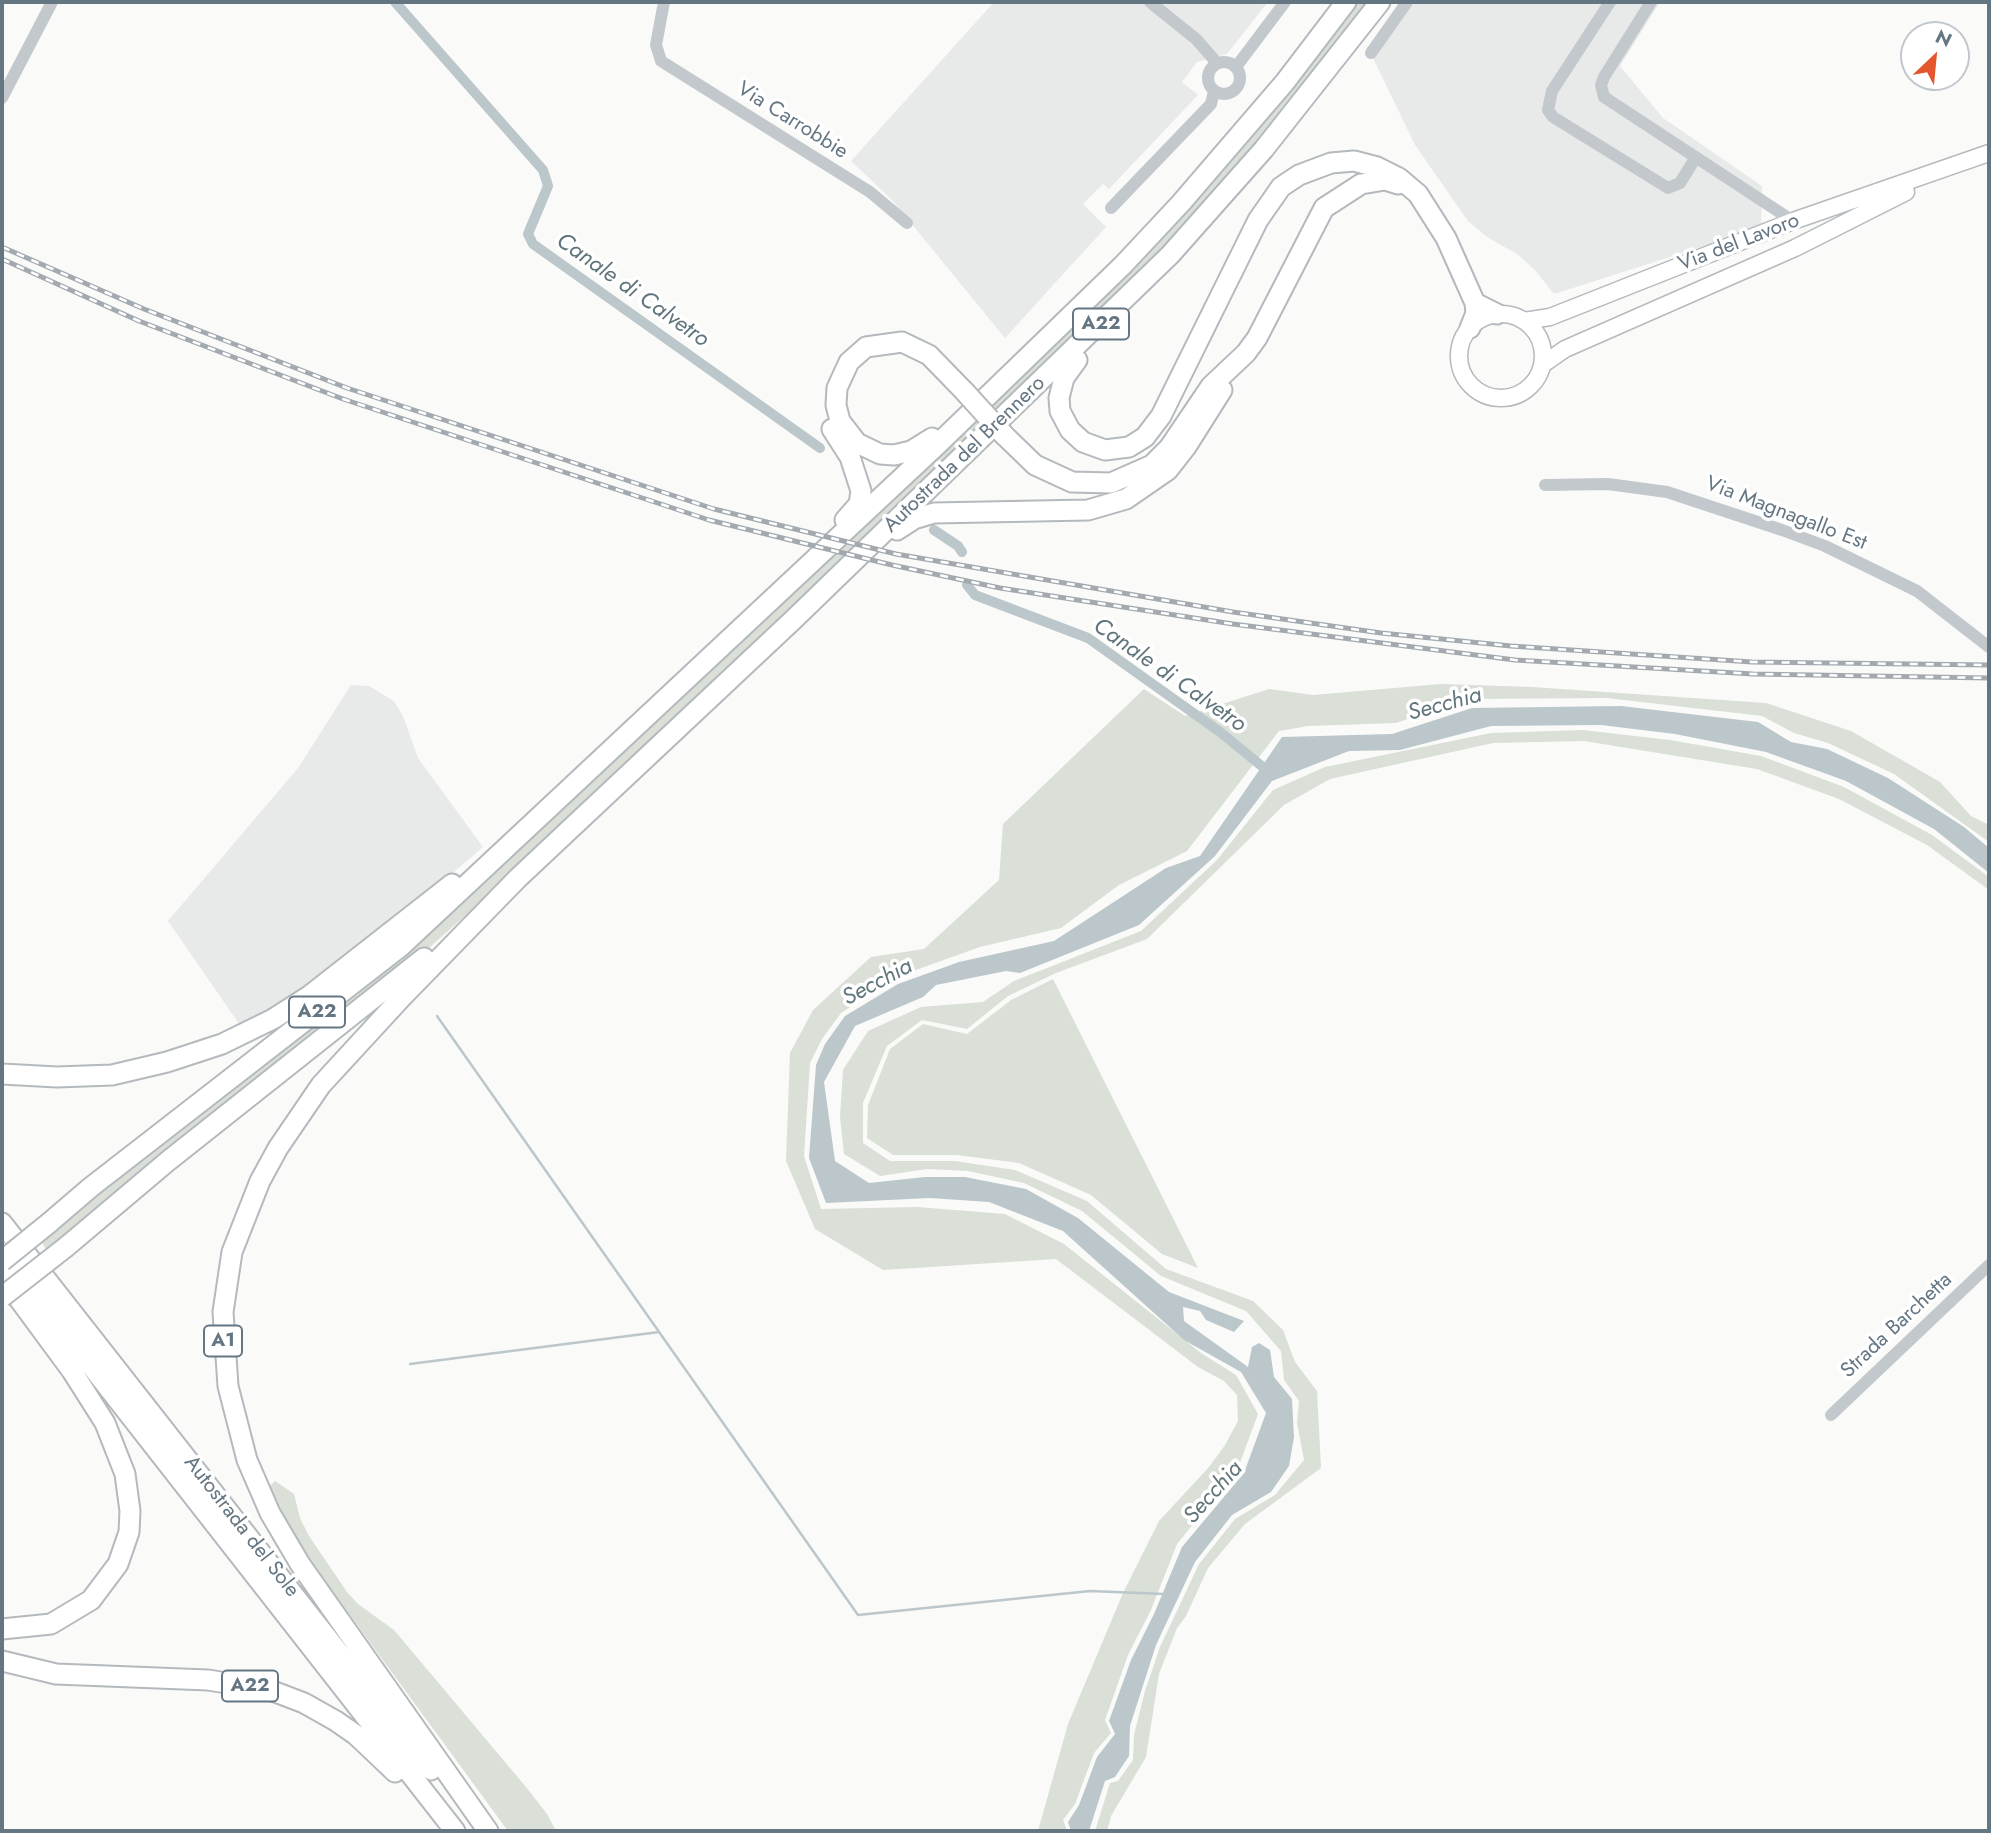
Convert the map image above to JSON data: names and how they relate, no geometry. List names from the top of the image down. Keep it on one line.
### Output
{"streets":{"highway":["A22","Autostrada del Brennero","A1","Autostrada del Sole"],"main road":["Via del Lavoro"],"street":["Via Carrobbie","Via Magnagallo Est","Strada Barchetta"]},"crossings":[["A22","Autostrada del Brennero"],["Autostrada del Brennero","A1"]],"water":["Canale di Calvetro","Secchia"],"north":"top right"}
